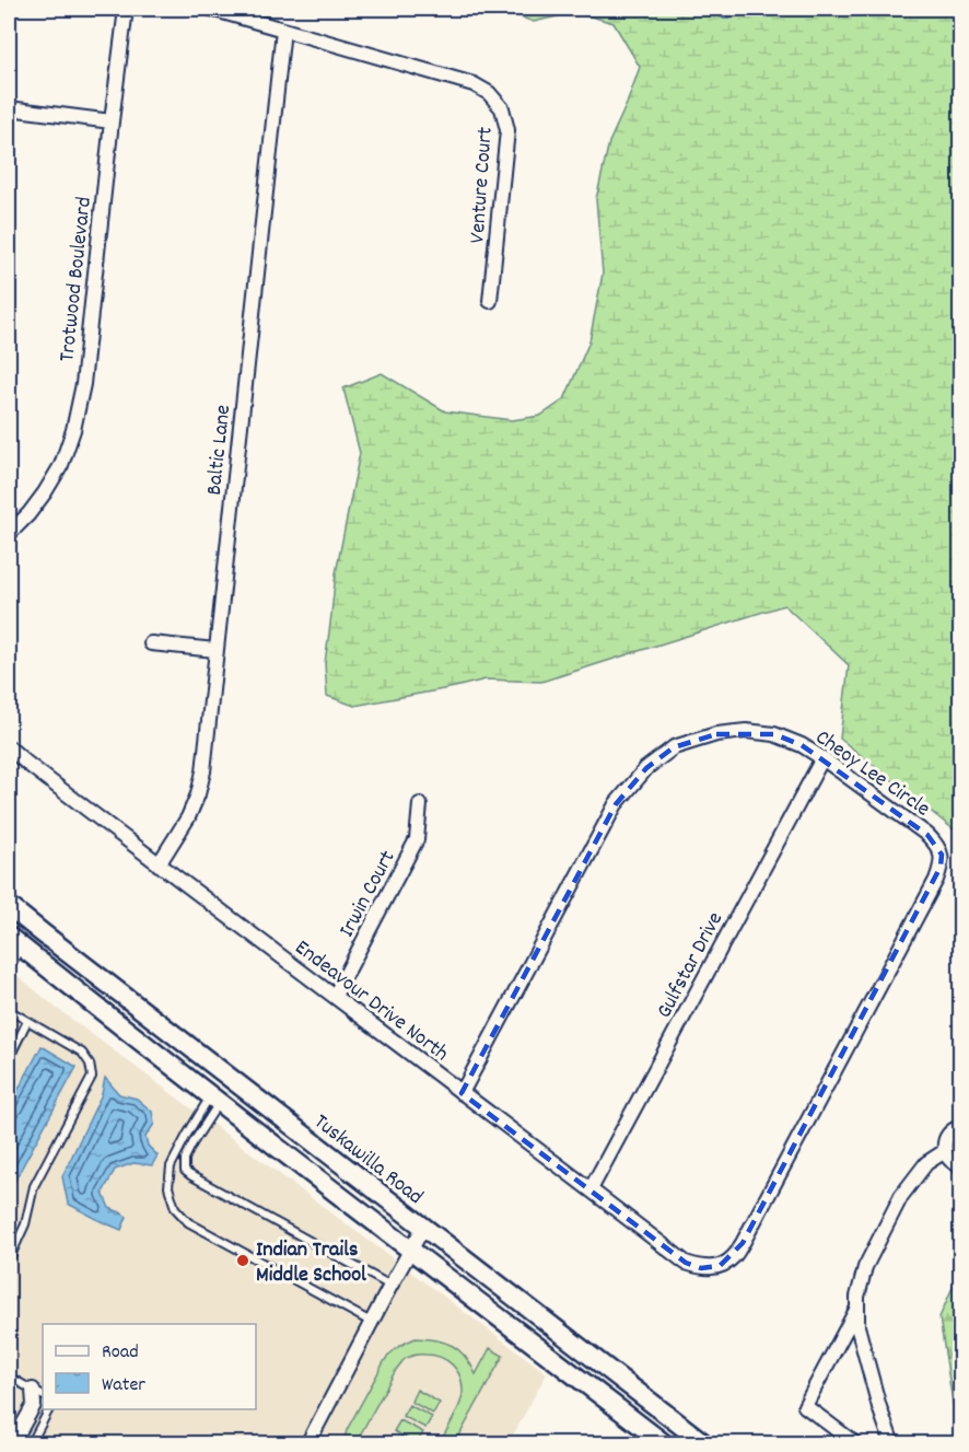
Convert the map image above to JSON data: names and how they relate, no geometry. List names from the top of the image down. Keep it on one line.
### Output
{"streets":{"main road":["Tuskawilla Road"],"street":["Venture Court","Trotwood Boulevard","Baltic Lane","Cheoy Lee Circle","Irwin Court","Gulfstar Drive","Endeavour Drive North"]},"crossings":[["Venture Court","Baltic Lane"],["Baltic Lane","Endeavour Drive North"],["Cheoy Lee Circle","Gulfstar Drive"],["Cheoy Lee Circle","Endeavour Drive North"],["Irwin Court","Endeavour Drive North"],["Gulfstar Drive","Endeavour Drive North"]],"places":["Indian Trails Middle School"],"legend":["Road","Water"]}
